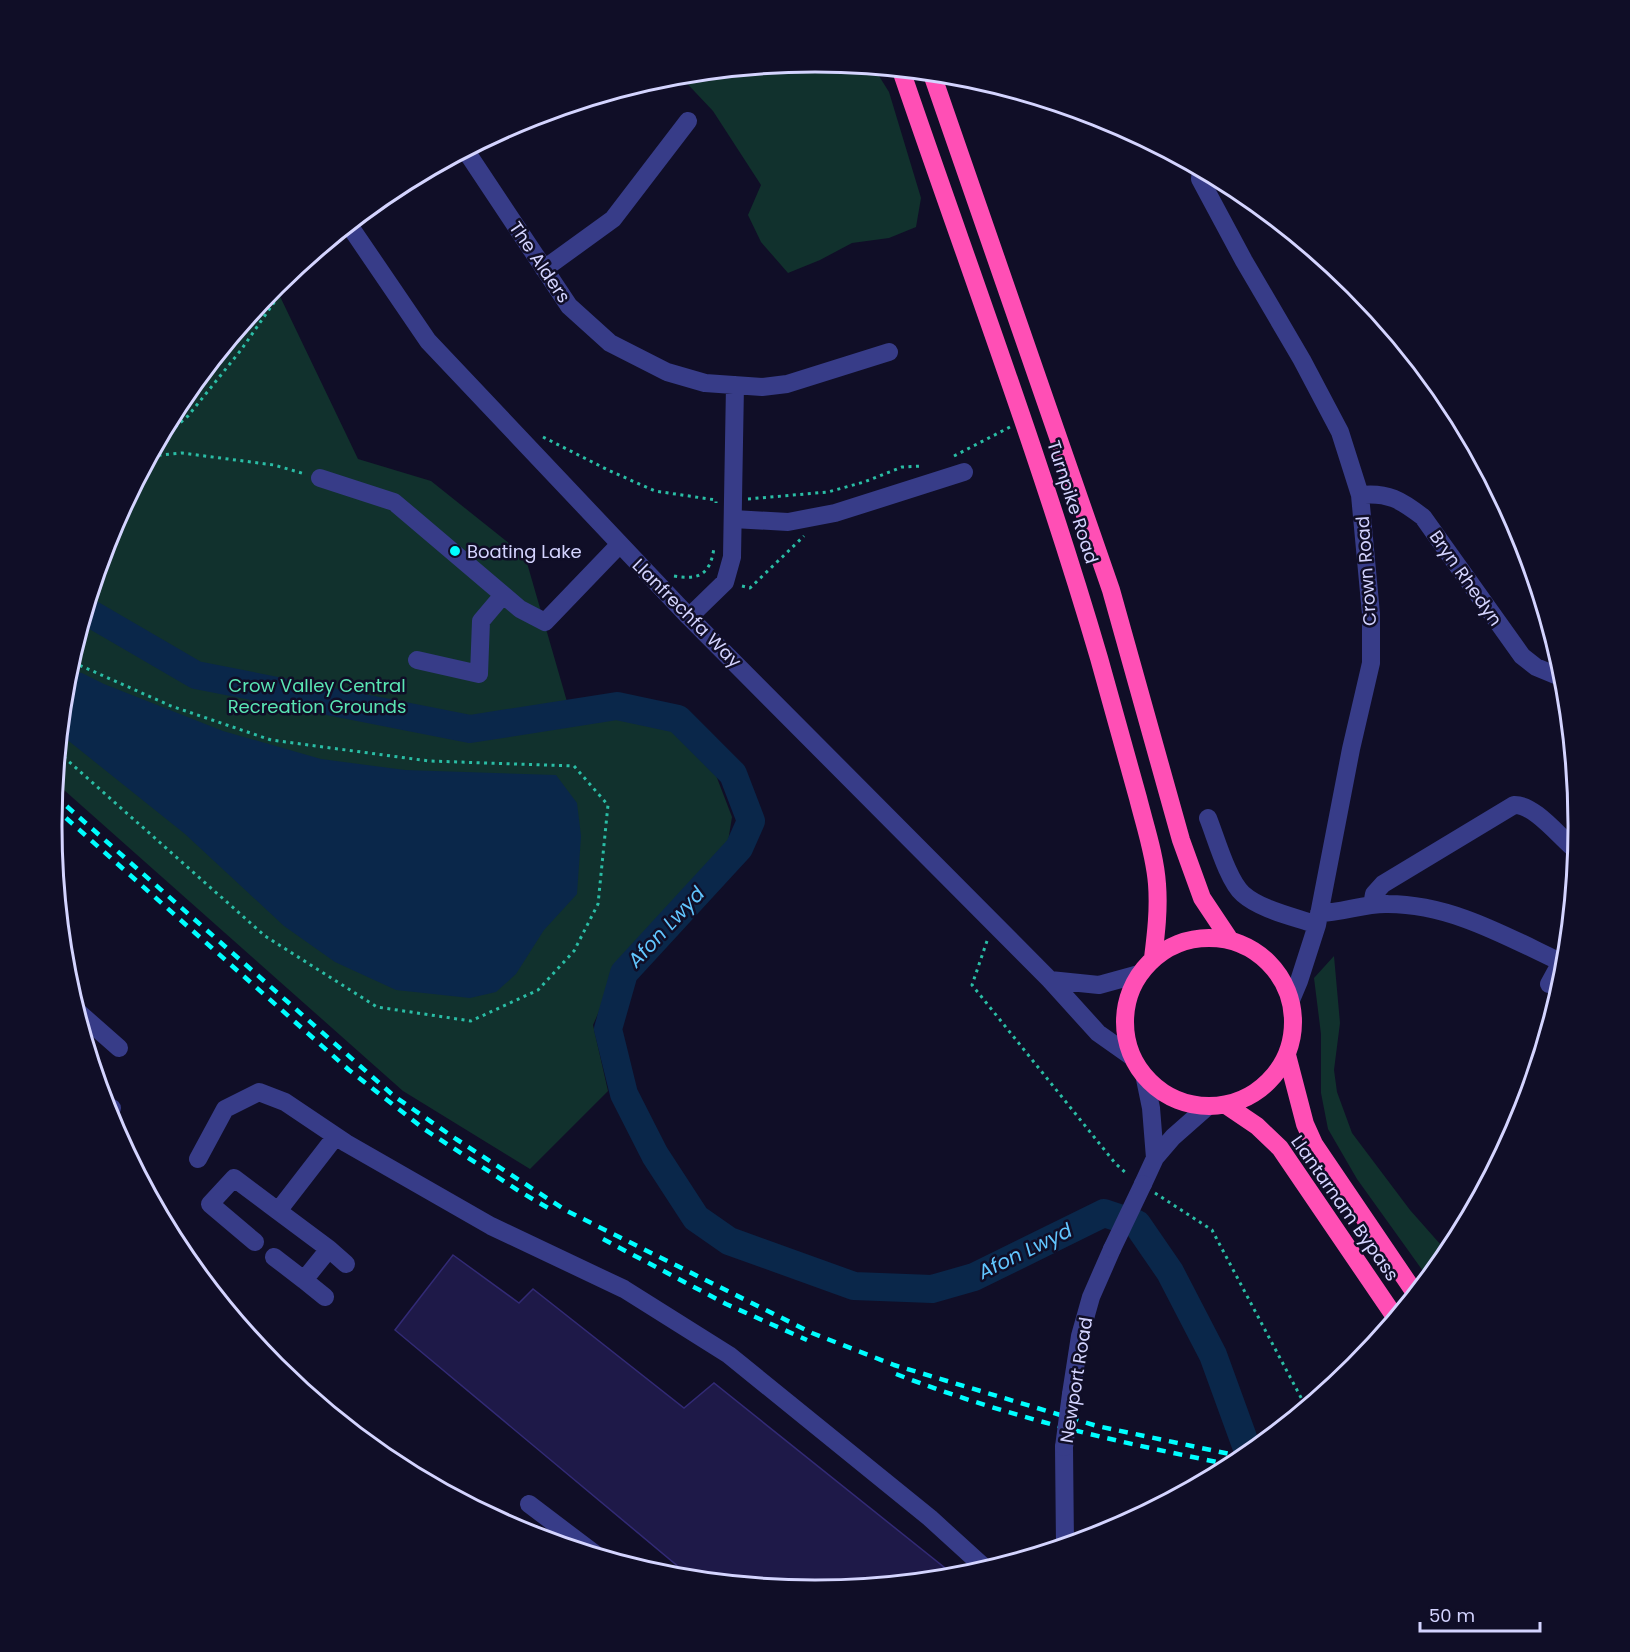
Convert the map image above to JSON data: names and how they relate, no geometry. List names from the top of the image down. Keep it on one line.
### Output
{"streets":{"highway":["Turnpike Road","Llantarnam Bypass"],"street":["The Alders","Crown Road","Bryn Rhedyn","Llanfrechfa Way","Newport Road"]},"crossings":[["Turnpike Road","Crown Road"],["Turnpike Road","Llanfrechfa Way"],["Turnpike Road","Llantarnam Bypass"],["Turnpike Road","Newport Road"],["Crown Road","Bryn Rhedyn"],["Crown Road","Llanfrechfa Way"],["Crown Road","Llantarnam Bypass"],["Crown Road","Newport Road"],["Llanfrechfa Way","Llantarnam Bypass"],["Llanfrechfa Way","Newport Road"],["Llantarnam Bypass","Newport Road"]],"water":["Afon Lwyd"],"parks":["Crow Valley Central Recreation Grounds"],"places":["Boating Lake"],"scale_bar":"50 m"}
